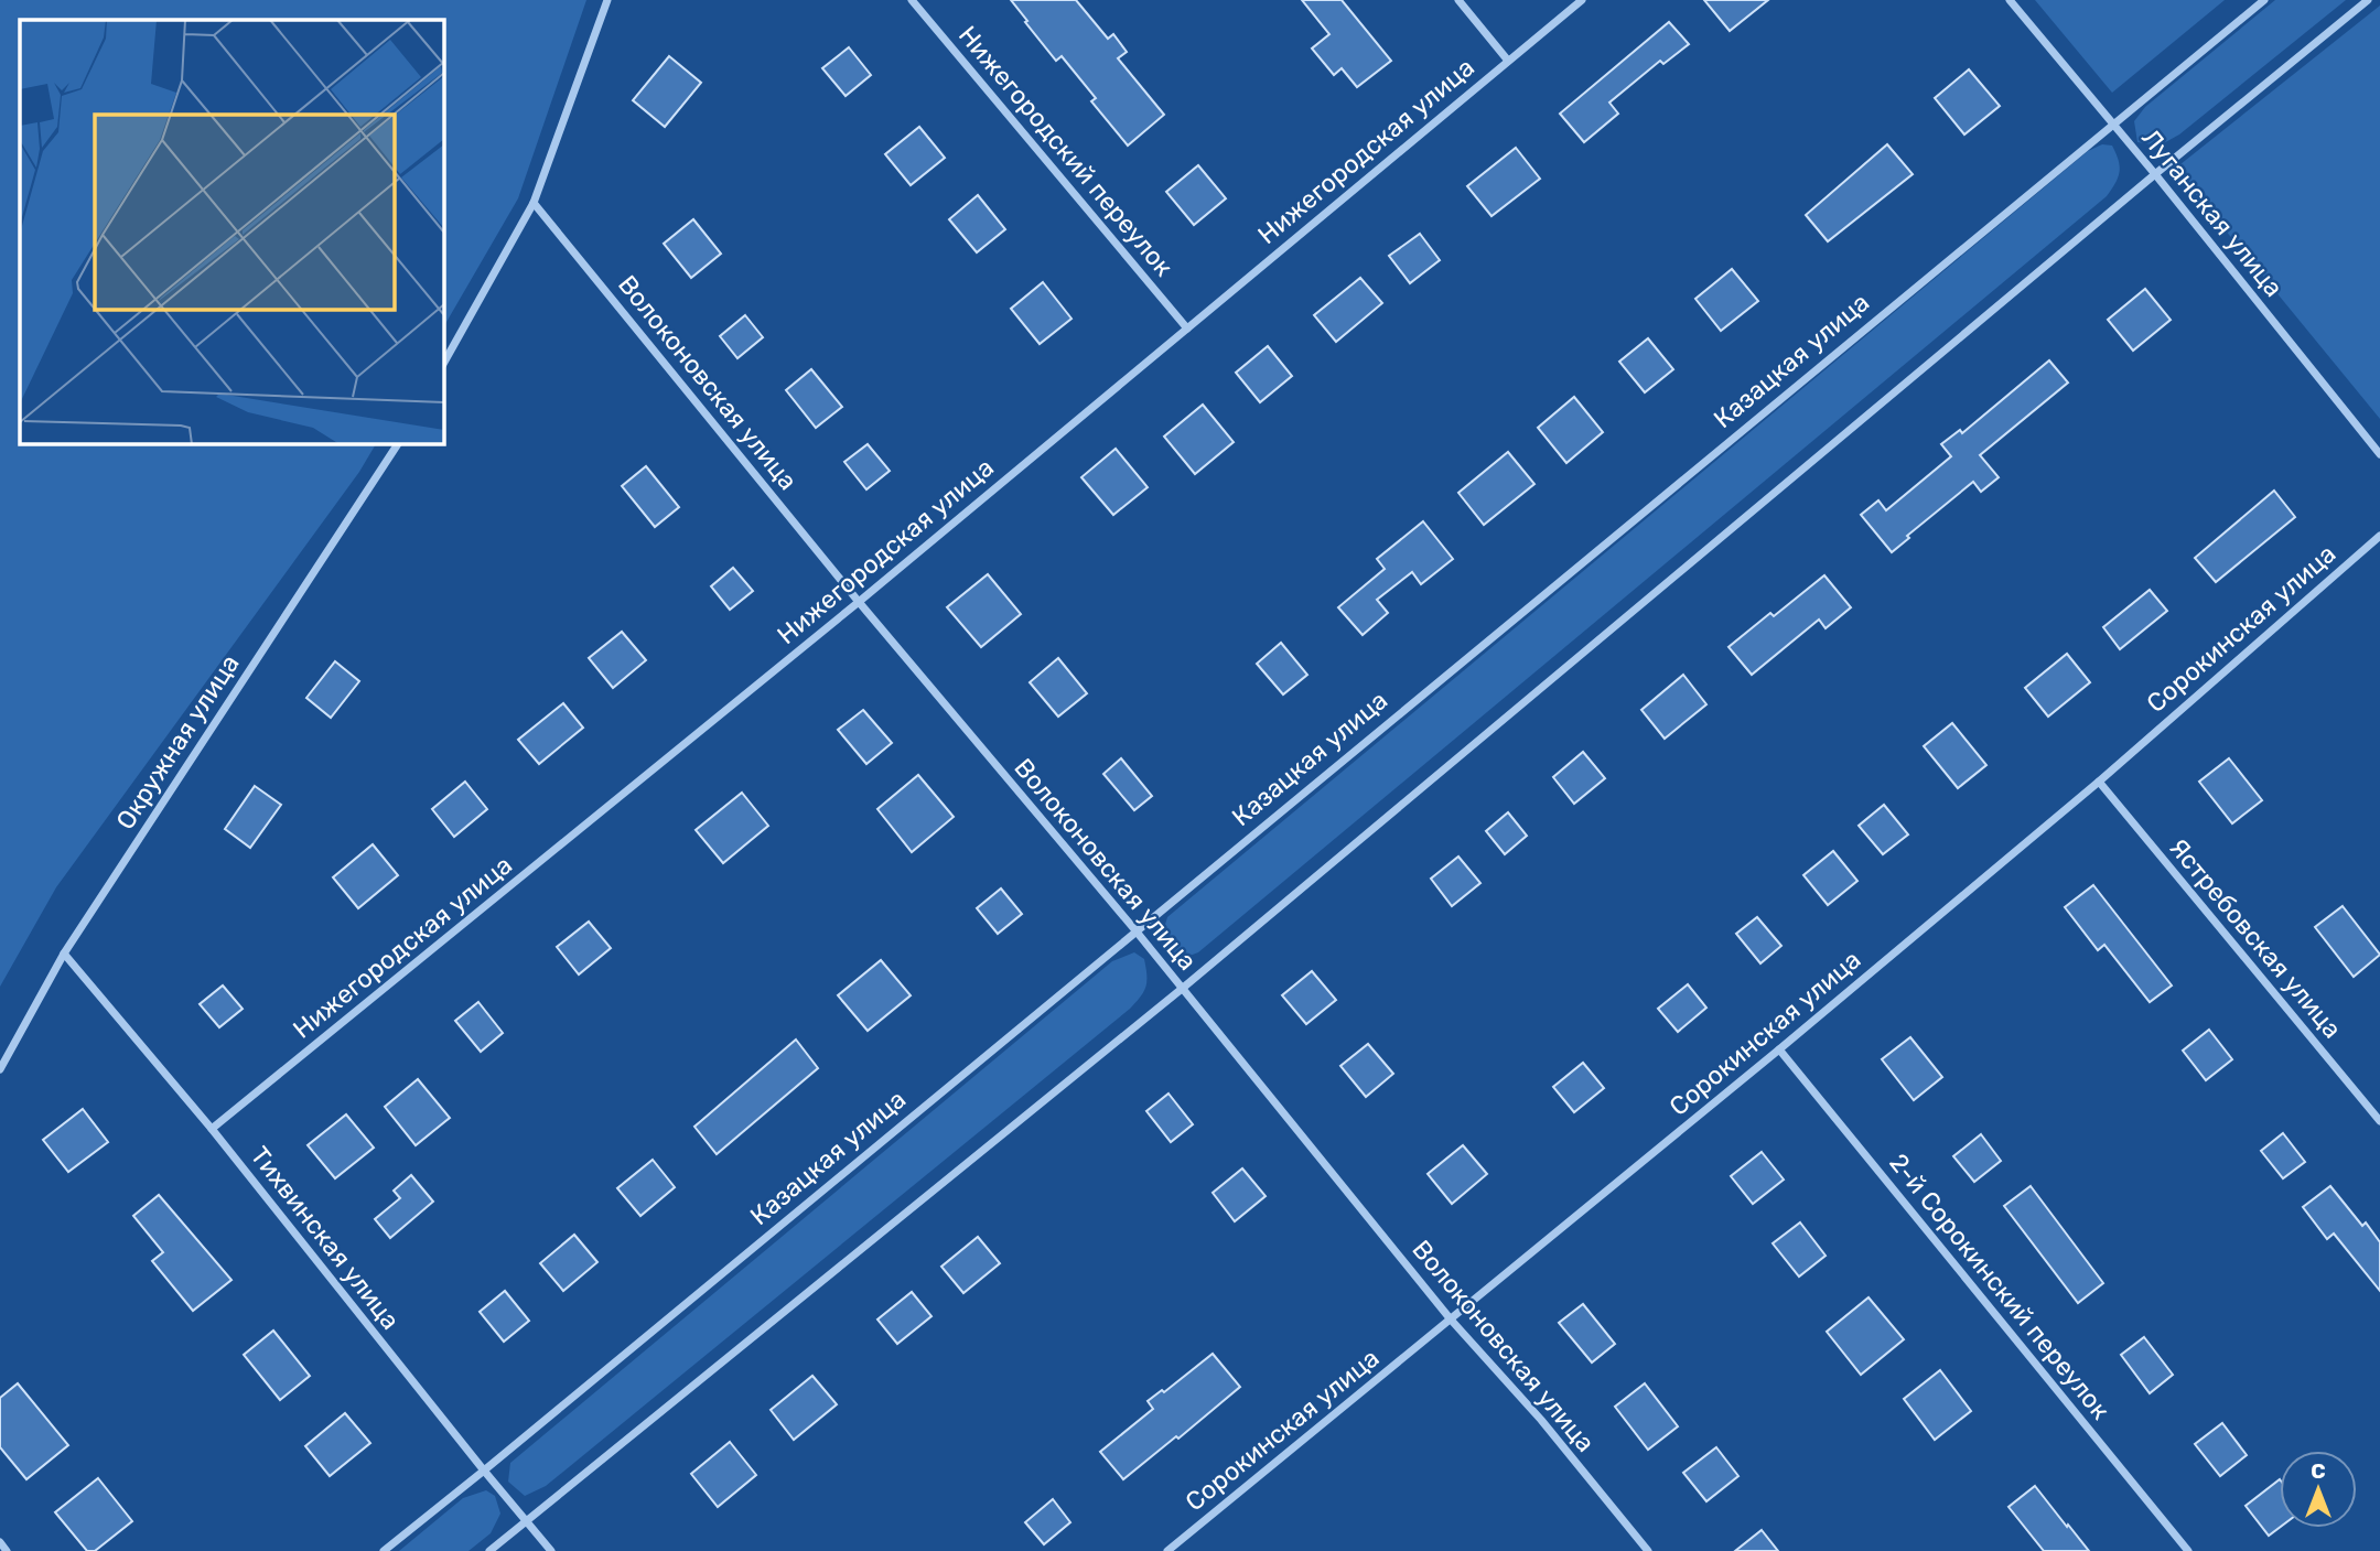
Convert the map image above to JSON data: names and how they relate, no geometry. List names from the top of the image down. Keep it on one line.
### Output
{"streets":{"street":["Нижегородский переулок","Нижегородская улица","Луганская улица","Казацкая улица","Волоконовская улица","Сорокинская улица","Окружная улица","Ястребовская улица","Тихвинская улица","2-й Сорокинский переулок"]},"crossings":[["Нижегородский переулок","Нижегородская улица"],["Нижегородская улица","Волоконовская улица"],["Нижегородская улица","Тихвинская улица"],["Луганская улица","Казацкая улица"],["Казацкая улица","Волоконовская улица"],["Казацкая улица","Тихвинская улица"],["Волоконовская улица","Сорокинская улица"],["Сорокинская улица","Ястребовская улица"],["Сорокинская улица","2-й Сорокинский переулок"],["Окружная улица","Тихвинская улица"]],"north":"top"}
